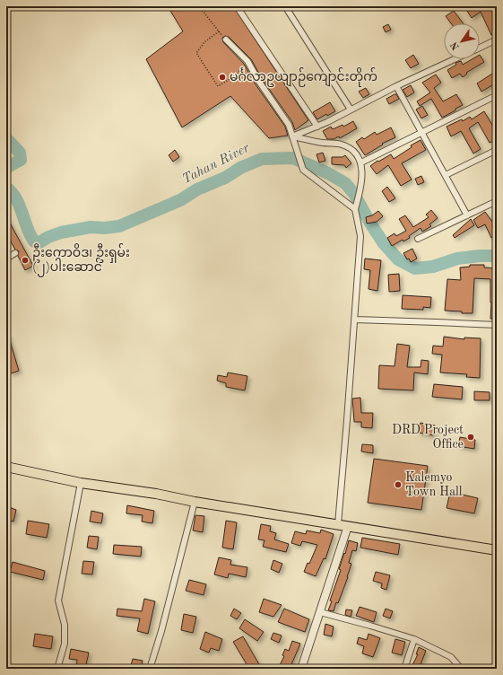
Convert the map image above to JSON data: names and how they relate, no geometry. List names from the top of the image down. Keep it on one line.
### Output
{"water":["Tahan River"],"places":["မင်္ဂလာဥယျာဉ်ကျောင်းတိုက်","ဦးကောဝိဒ၊ ဦးရှမ်း (၂)ပါးဆောင်","DRD Project Office","Kalemyo Town Hall"],"north":"bottom left"}
